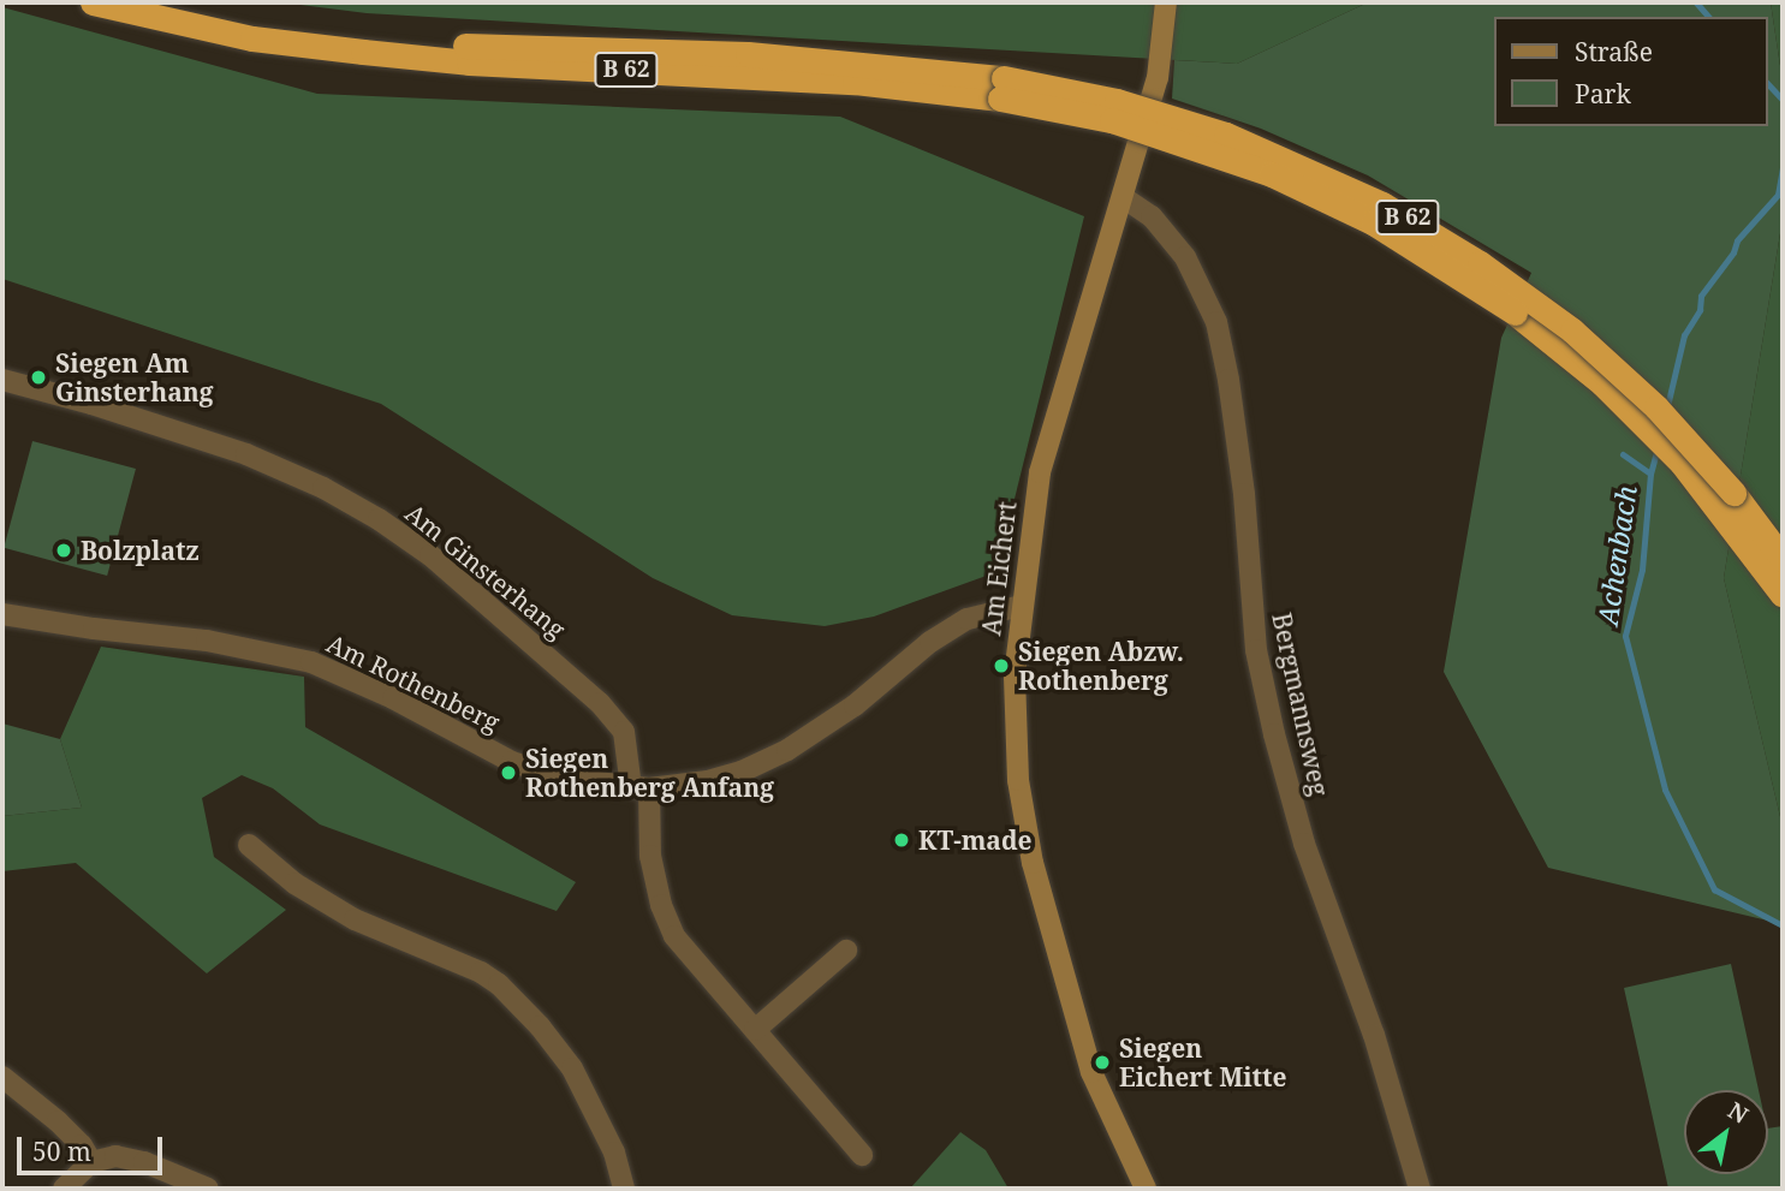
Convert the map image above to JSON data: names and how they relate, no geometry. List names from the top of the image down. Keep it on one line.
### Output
{"streets":{"highway":["B 62"],"street":["Am Eichert","Am Ginsterhang","Am Rothenberg","Bergmannsweg"]},"crossings":[["Am Eichert","Am Rothenberg"],["Am Eichert","Bergmannsweg"],["Am Ginsterhang","Am Rothenberg"]],"water":["Achenbach"],"places":["Siegen Am Ginsterhang","Bolzplatz","Siegen Abzw. Rothenberg","Siegen Rothenberg Anfang","KT-made","Siegen Eichert Mitte"],"legend":["Straße","Park"],"scale_bar":"50 m","north":"top right"}
